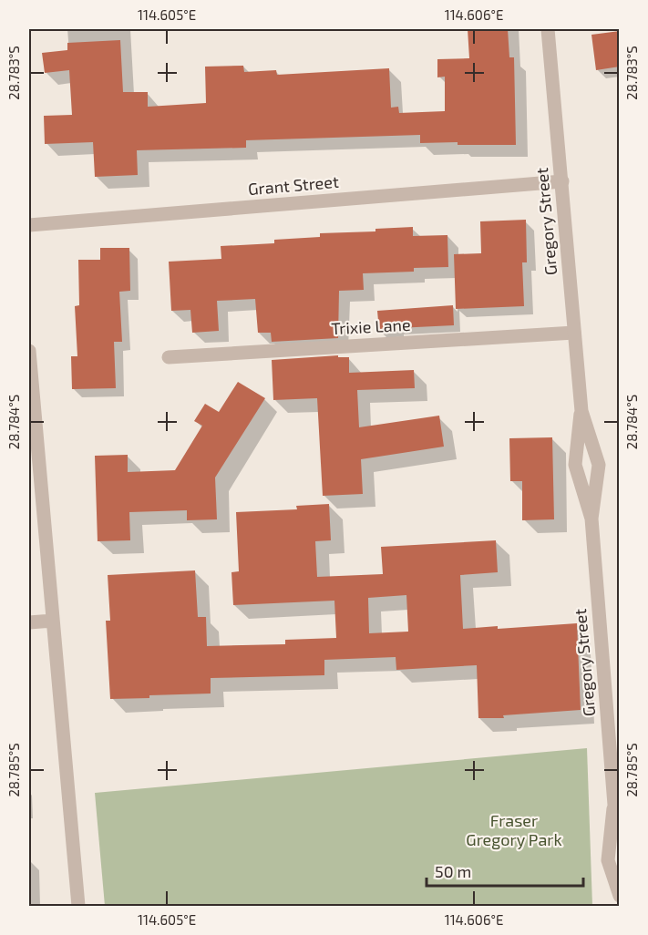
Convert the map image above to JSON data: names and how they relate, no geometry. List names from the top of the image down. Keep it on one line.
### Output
{"streets":{"street":["Grant Street","Gregory Street","Trixie Lane"]},"crossings":[["Grant Street","Gregory Street"],["Gregory Street","Trixie Lane"]],"parks":["Fraser Gregory Park"],"scale_bar":"50 m","coordinates":["114.605°E","114.606°E","28.783°S","28.784°S","28.785°S"]}
